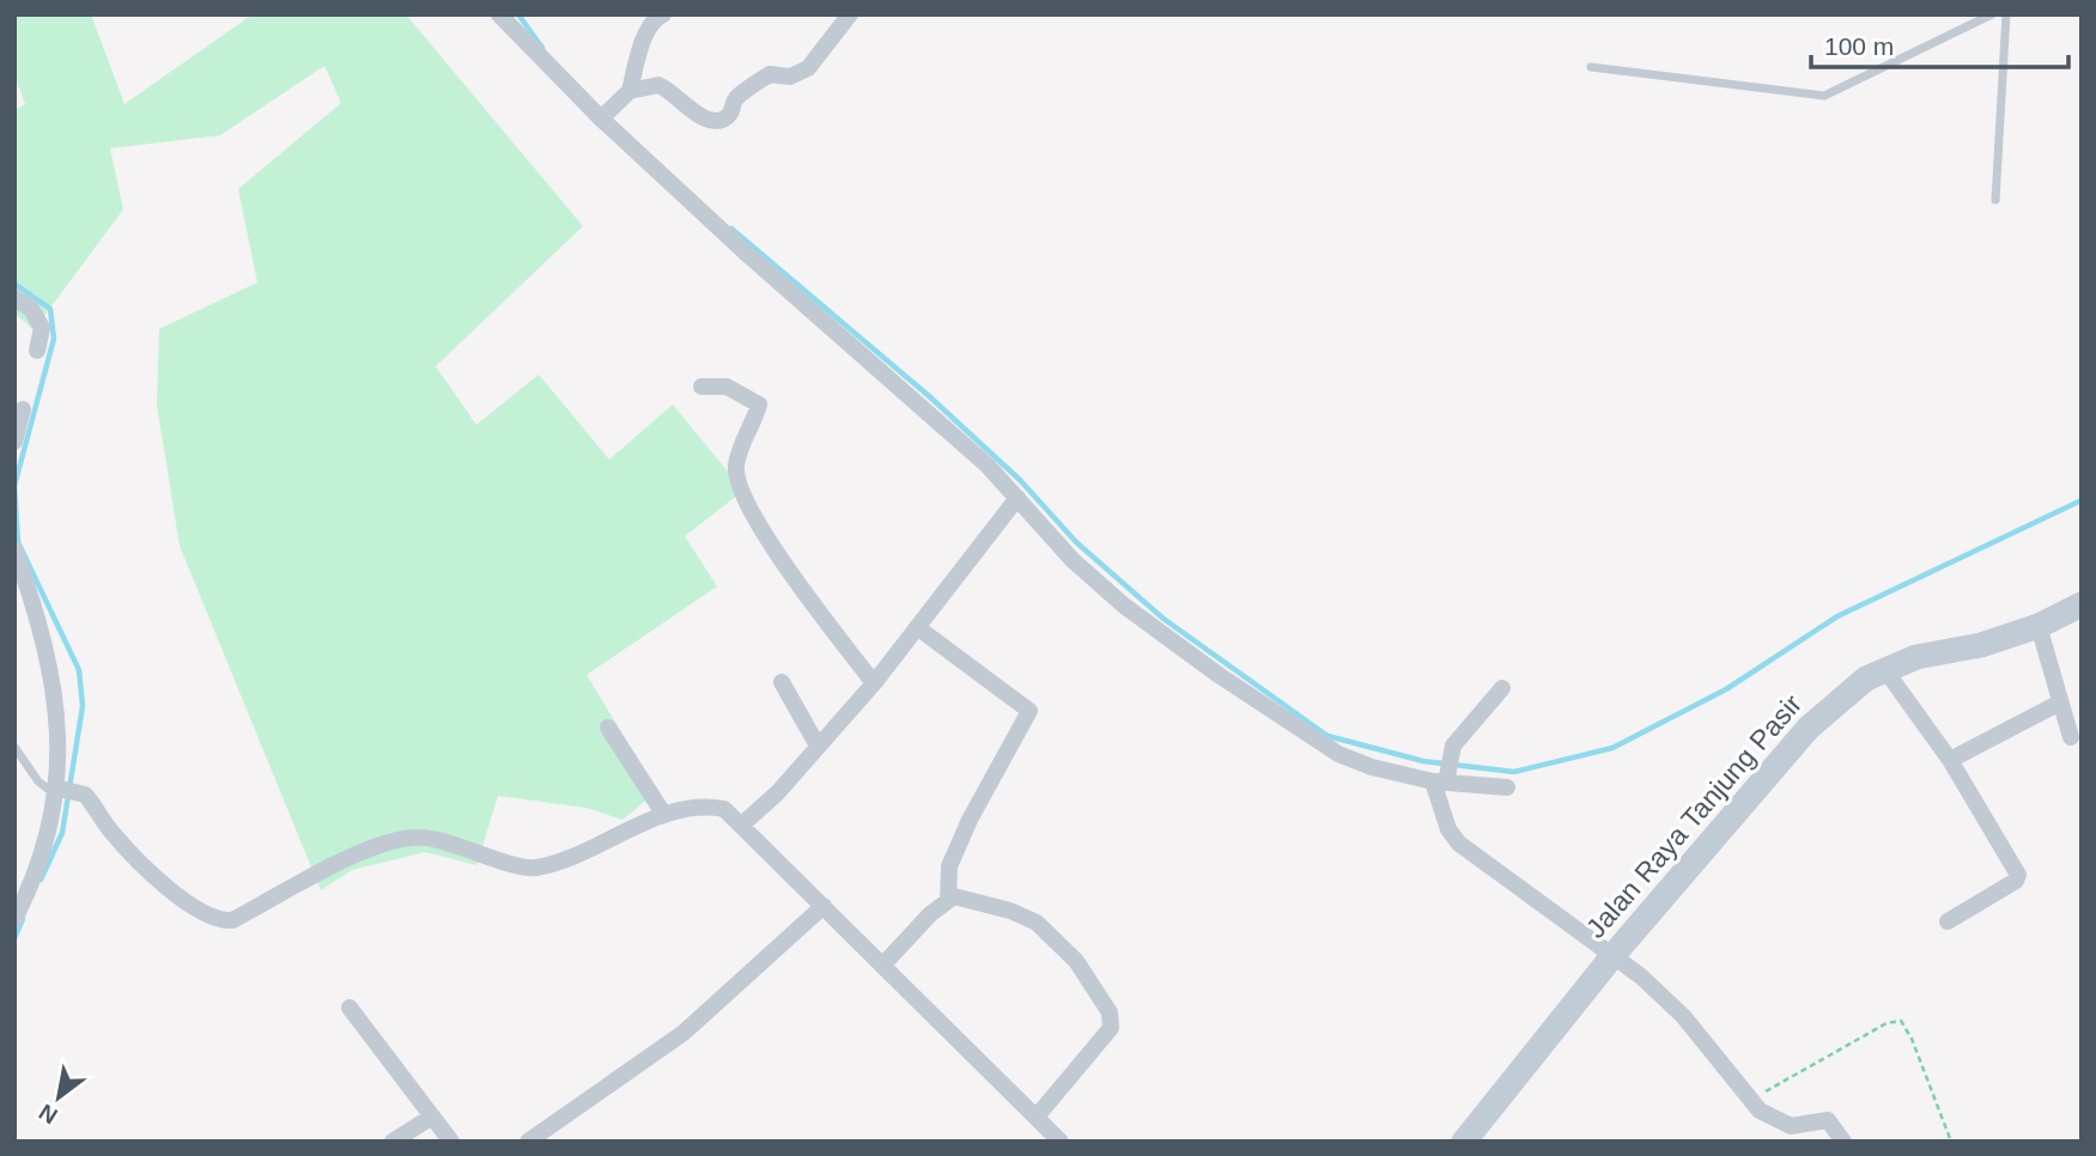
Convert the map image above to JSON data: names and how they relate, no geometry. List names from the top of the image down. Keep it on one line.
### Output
{"streets":{"street":["Jalan Raya Tanjung Pasir"]},"scale_bar":"100 m","north":"bottom left"}
